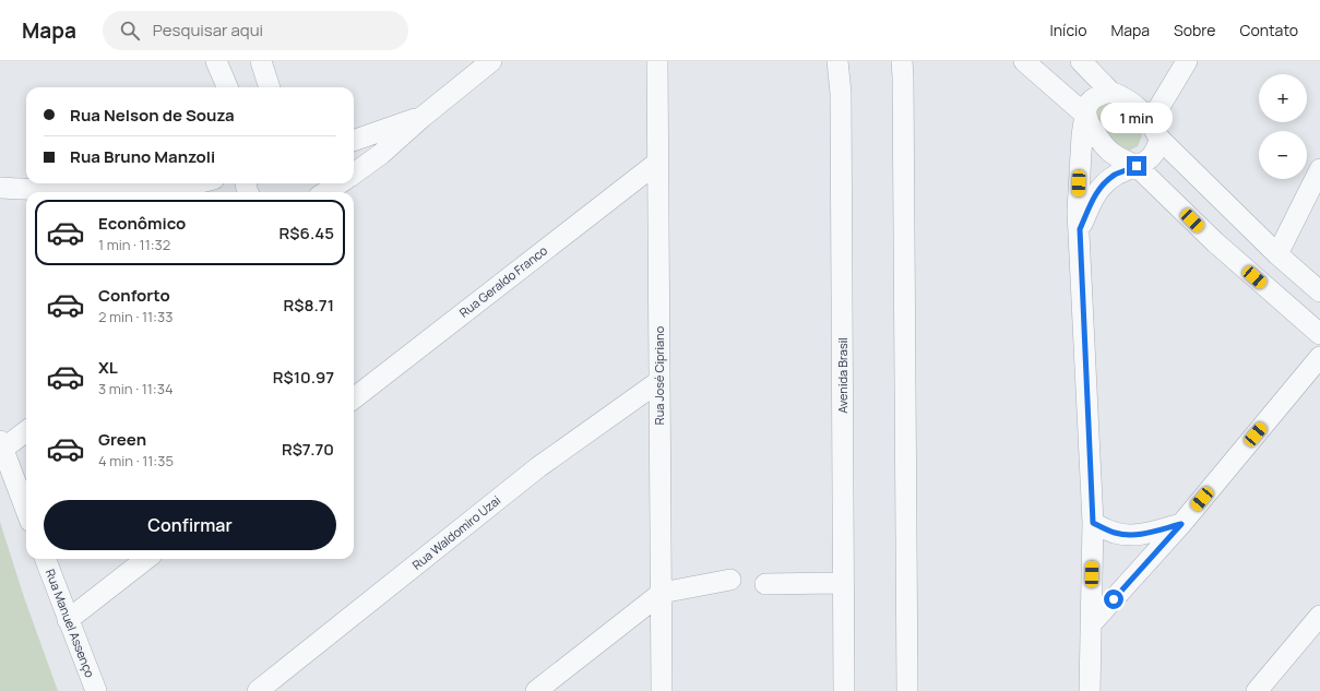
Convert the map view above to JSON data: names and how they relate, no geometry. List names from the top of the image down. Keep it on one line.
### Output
{"streets":{"street":["Rua Geraldo Franco","Rua José Cipriano","Avenida Brasil","Rua Waldomiro Uzai","Rua Manuel Assenço"]},"crossings":[["Rua Geraldo Franco","Rua José Cipriano"],["Rua José Cipriano","Rua Waldomiro Uzai"]],"page":{"header":"Mapa","search":"Pesquisar aqui","nav":["Início","Mapa","Sobre","Contato"],"map_buttons":["+","−"],"banner":["Rua Nelson de Souza","Rua Bruno Manzoli"],"bubble":"1 min","list":[{"name":"Econômico","note":"1 min · 11:32","value":"R$6.45"},{"name":"Conforto","note":"2 min · 11:33","value":"R$8.71"},{"name":"XL","note":"3 min · 11:34","value":"R$10.97"},{"name":"Green","note":"4 min · 11:35","value":"R$7.70"}],"buttons":"Confirmar"}}
